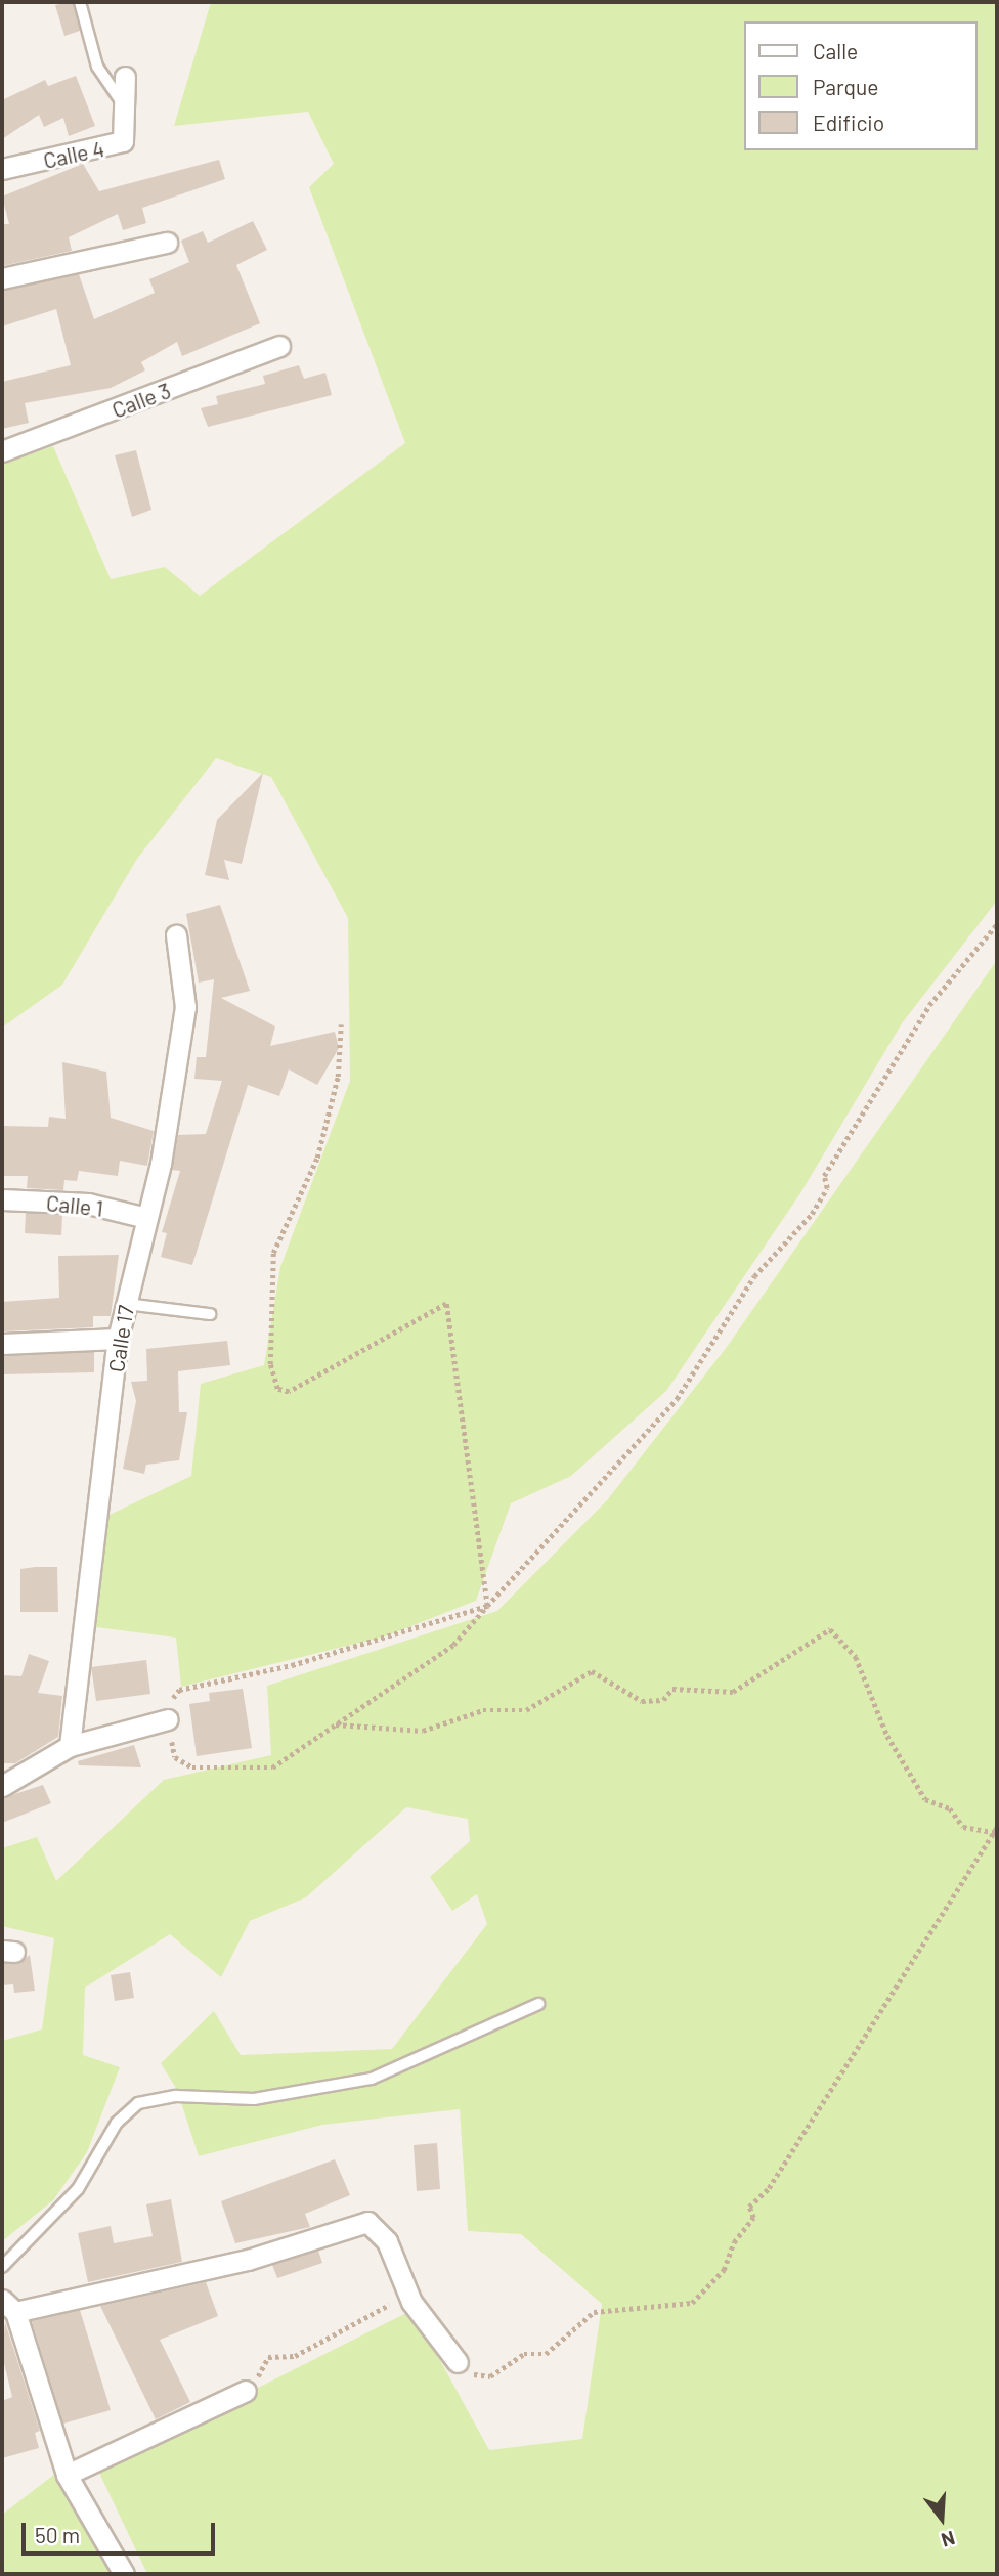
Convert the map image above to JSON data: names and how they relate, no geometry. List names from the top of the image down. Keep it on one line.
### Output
{"streets":{"street":["Calle 4","Calle 3","Calle 1","Calle 17"]},"crossings":[["Calle 1","Calle 17"]],"legend":["Calle","Parque","Edificio"],"scale_bar":"50 m","north":"bottom"}
